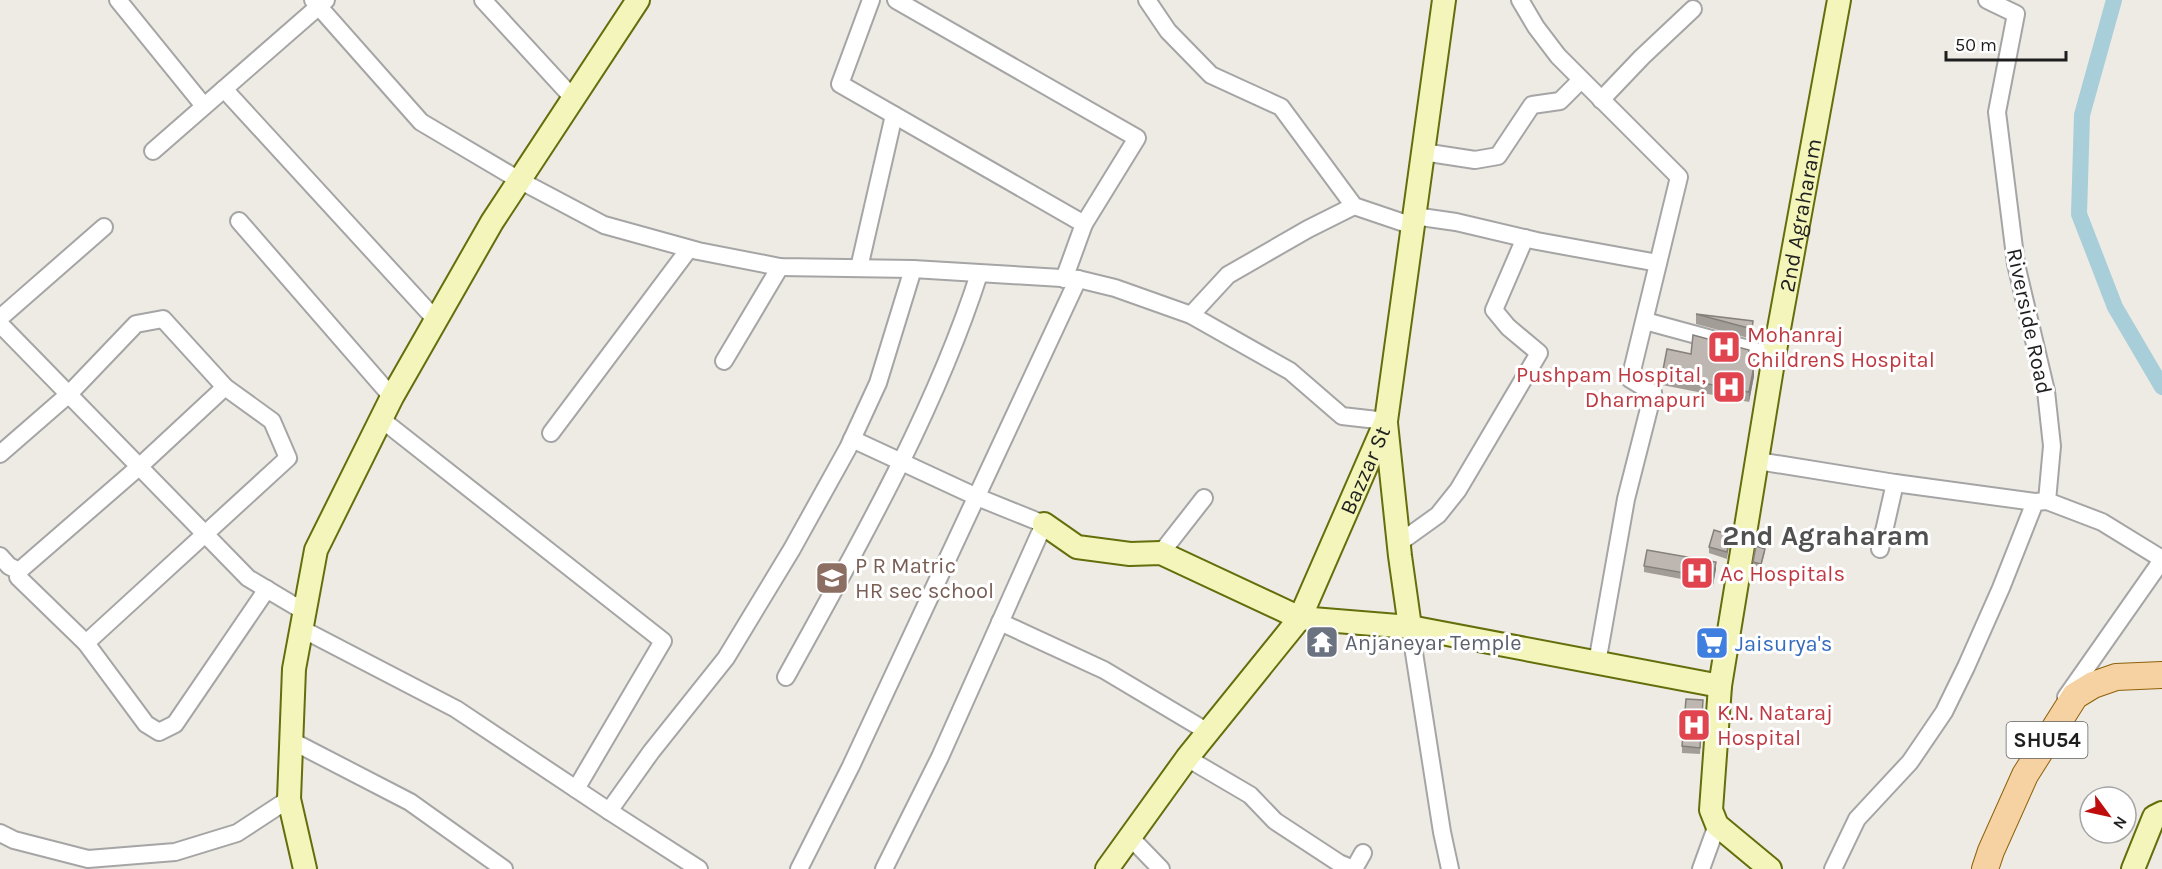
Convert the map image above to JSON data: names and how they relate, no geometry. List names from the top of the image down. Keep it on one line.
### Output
{"streets":{"main road":["2nd Agraharam","Bazzar St","SHU54"],"street":["Riverside Road"]},"districts":["2nd Agraharam"],"places":{"hospital":["Mohanraj ChildrenS Hospital","Pushpam Hospital, Dharmapuri","Ac Hospitals","K.N. Nataraj Hospital"],"school or university":["P R Matric HR sec school"],"temple":["Anjaneyar Temple"],"supermarket":["Jaisurya's"]},"scale_bar":"50 m","north":"bottom right"}
